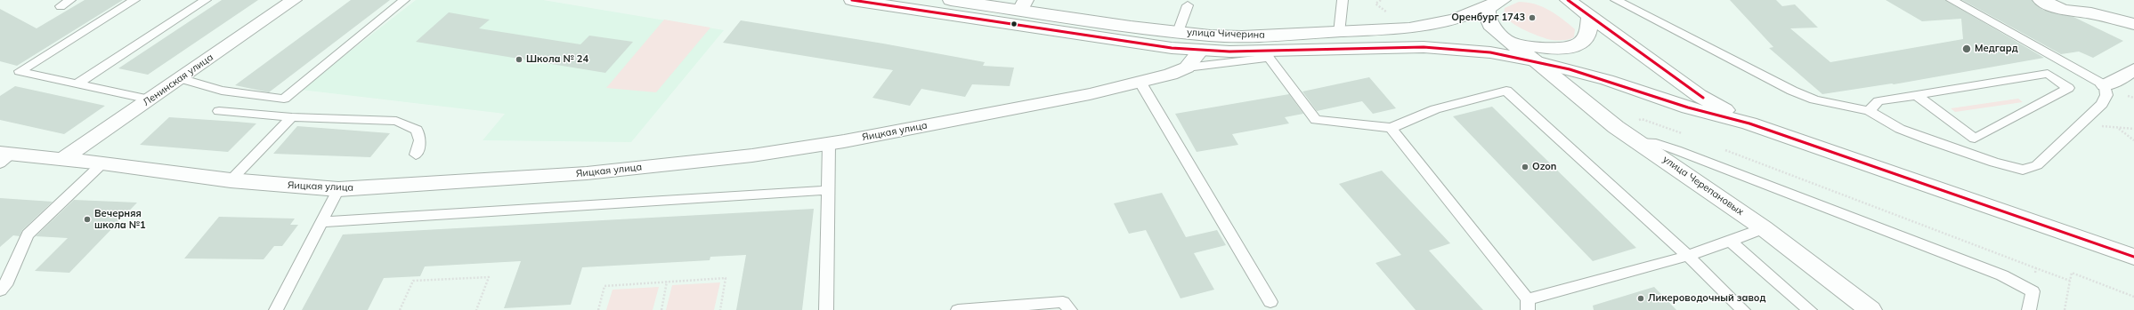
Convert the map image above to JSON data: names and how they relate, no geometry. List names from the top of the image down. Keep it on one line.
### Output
{"streets":{"main road":["улица Чичерина","Ленинская улица","Яицкая улица","улица Черепановых"]},"crossings":[["улица Чичерина","Яицкая улица"],["улица Чичерина","улица Черепановых"],["Ленинская улица","Яицкая улица"]],"places":["Оренбург 1743","Медгард","Школа № 24","Ozon","Вечерняя школа №1","Ликероводочный завод"]}
